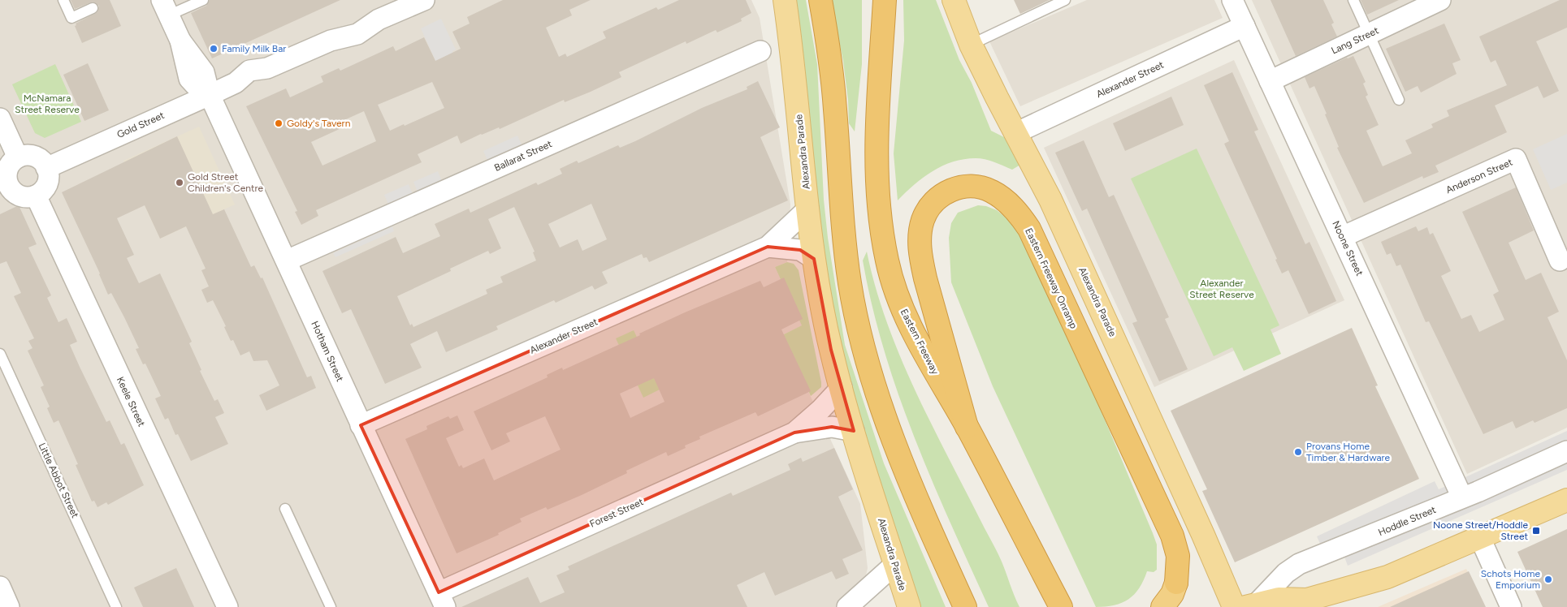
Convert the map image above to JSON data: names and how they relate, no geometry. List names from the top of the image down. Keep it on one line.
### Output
{"streets":{"highway":["Eastern Freeway Onramp","Eastern Freeway"],"main road":["Alexandra Parade","Hoddle Street"],"street":["Lang Street","Alexander Street","Gold Street","Ballarat Street","Anderson Street","Noone Street","Hotham Street","Keele Street","Forest Street"],"lane":["Little Abbot Street"]},"crossings":[["Lang Street","Noone Street"],["Alexander Street","Alexandra Parade"],["Alexander Street","Noone Street"],["Alexander Street","Hotham Street"],["Gold Street","Hotham Street"],["Gold Street","Keele Street"],["Alexandra Parade","Forest Street"],["Ballarat Street","Hotham Street"],["Anderson Street","Noone Street"],["Noone Street","Hoddle Street"],["Eastern Freeway Onramp","Eastern Freeway"],["Hotham Street","Forest Street"]],"parks":["McNamara Street Reserve","Alexander Street Reserve"],"places":{"other":["Family Milk Bar","Goldy's Tavern","Gold Street Children's Centre","Provans Home Timber & Hardware","Schots Home Emporium"],"transit":["Noone Street/Hoddle Street"]}}
